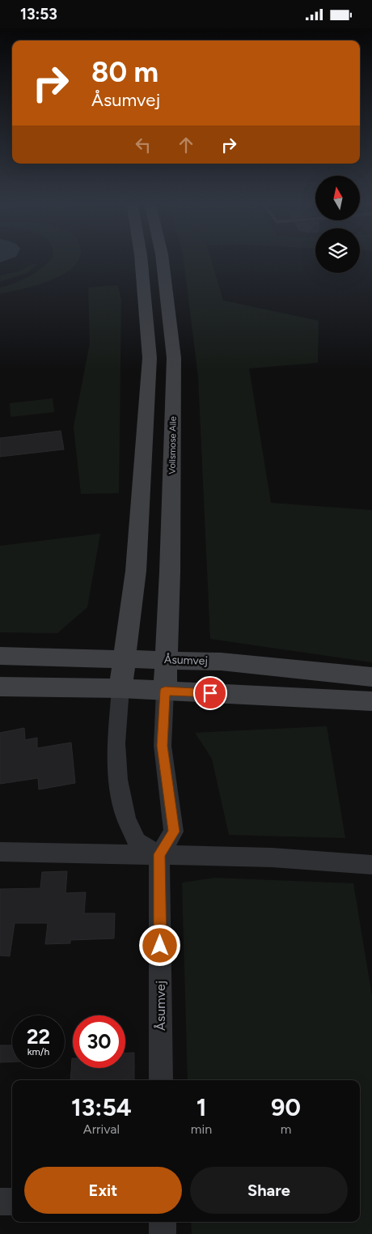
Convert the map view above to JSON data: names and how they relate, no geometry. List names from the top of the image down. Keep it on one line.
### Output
{"streets":{"street":["Vollsmose Alle","Åsumvej"]},"crossings":[["Vollsmose Alle","Åsumvej"]],"north":"top","page":{"status":"13:53","turn":["80 m","Åsumvej"],"speed":"22 km/h","limit":"30","eta":["13:54","Arrival","1","min","90","m"],"buttons":["Exit","Share"]}}
